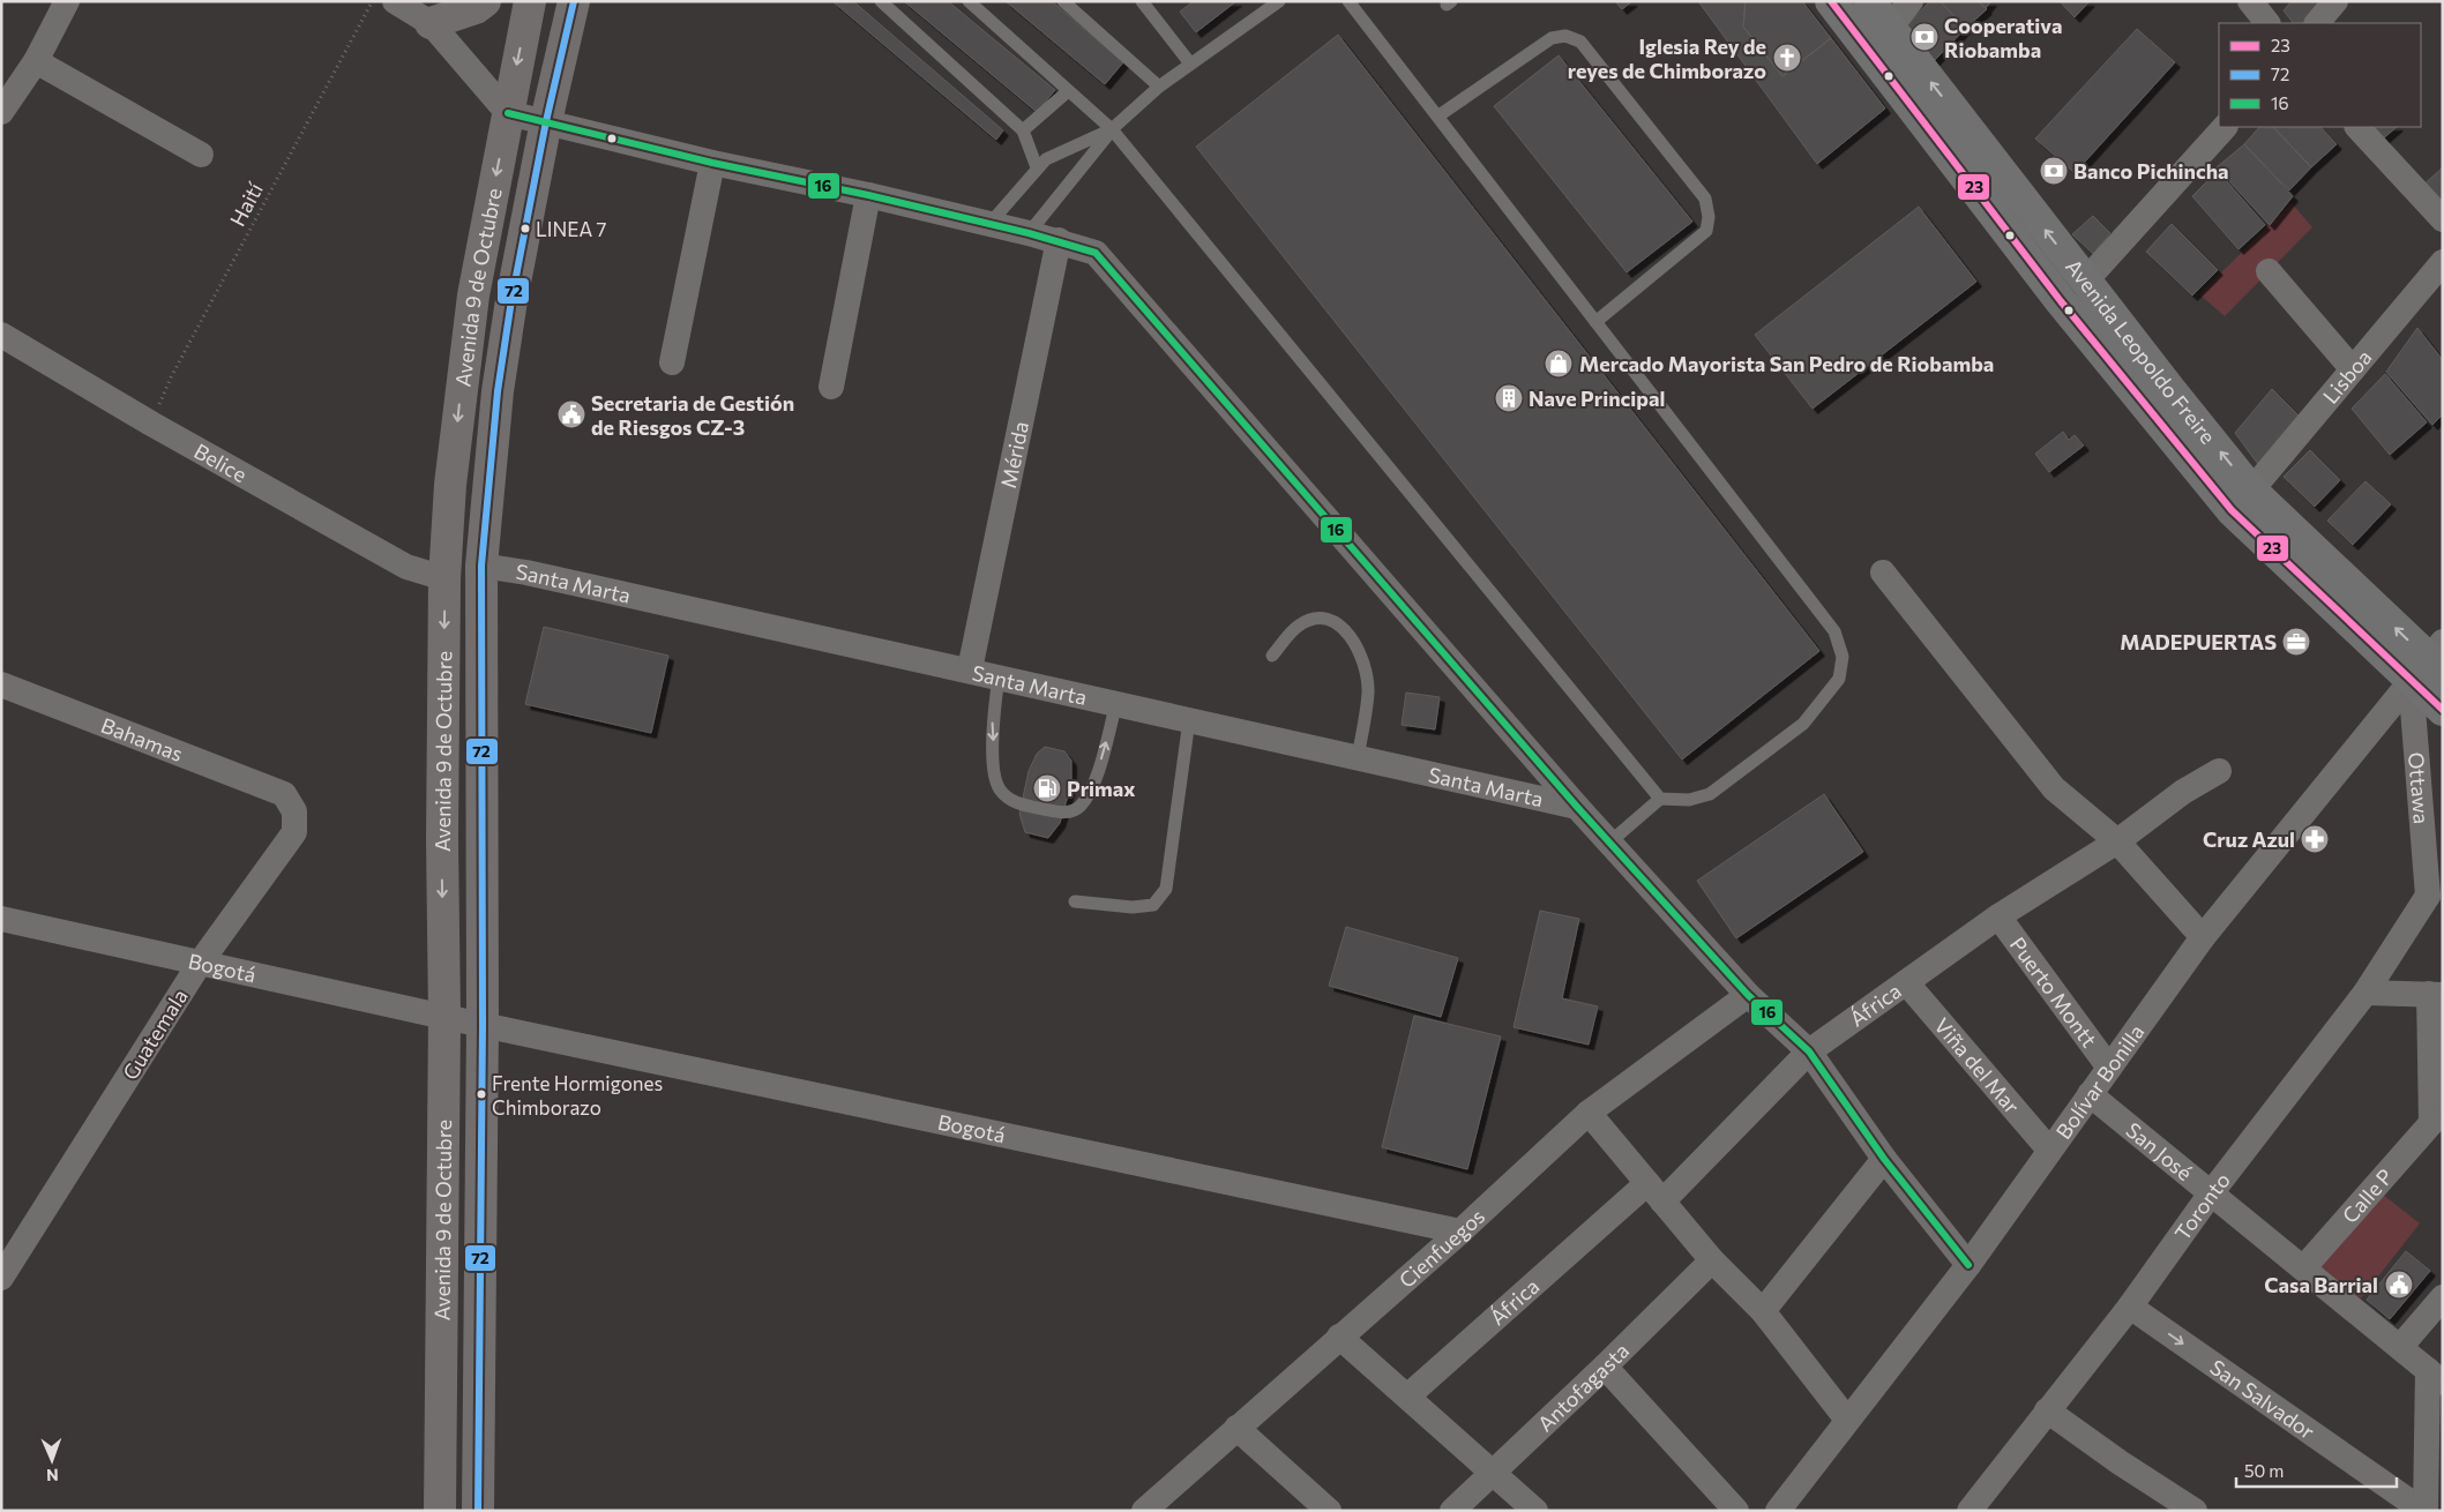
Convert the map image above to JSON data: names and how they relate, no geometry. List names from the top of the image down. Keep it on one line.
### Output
{"streets":{"main road":["Avenida 9 de Octubre","Avenida Leopoldo Freire"],"street":["Lisboa","Mérida","Belice","Santa Marta","Bahamas","Ottawa","Bogotá","Puerto Montt","África","Guatemala","Viña del Mar","Bolívar Bonilla","San José","Calle P","Toronto","Cienfuegos","Antofagasta","San Salvador"],"path":["Haití"]},"crossings":[["Haití","Belice"],["Avenida 9 de Octubre","Belice"],["Avenida 9 de Octubre","Santa Marta"],["Avenida 9 de Octubre","Bogotá"],["Avenida Leopoldo Freire","Lisboa"],["Avenida Leopoldo Freire","Ottawa"],["Avenida Leopoldo Freire","Bolívar Bonilla"],["Mérida","Santa Marta"],["Bahamas","Guatemala"],["Ottawa","Bolívar Bonilla"],["Ottawa","Toronto"],["Bogotá","Guatemala"],["Bogotá","Cienfuegos"],["Puerto Montt","África"],["Puerto Montt","Bolívar Bonilla"],["África","Viña del Mar"],["Viña del Mar","Bolívar Bonilla"],["Bolívar Bonilla","San José"],["San José","Calle P"],["San José","Toronto"],["Toronto","San Salvador"]],"places":{"bank":["Cooperativa Riobamba","Banco Pichincha"],"church":["Iglesia Rey de reyes de Chimborazo"],"other":["LINEA 7","Frente Hormigones Chimborazo"],"shop":["Mercado Mayorista San Pedro de Riobamba"],"building":["Nave Principal"],"public building":["Secretaria de Gestión de Riesgos CZ-3","Casa Barrial"],"office":["MADEPUERTAS"],"fuel station":["Primax"],"pharmacy":["Cruz Azul"]},"lines":["transit line 23","transit line 72","transit line 16"],"legend":["23","72","16"],"scale_bar":"50 m","north":"bottom"}
